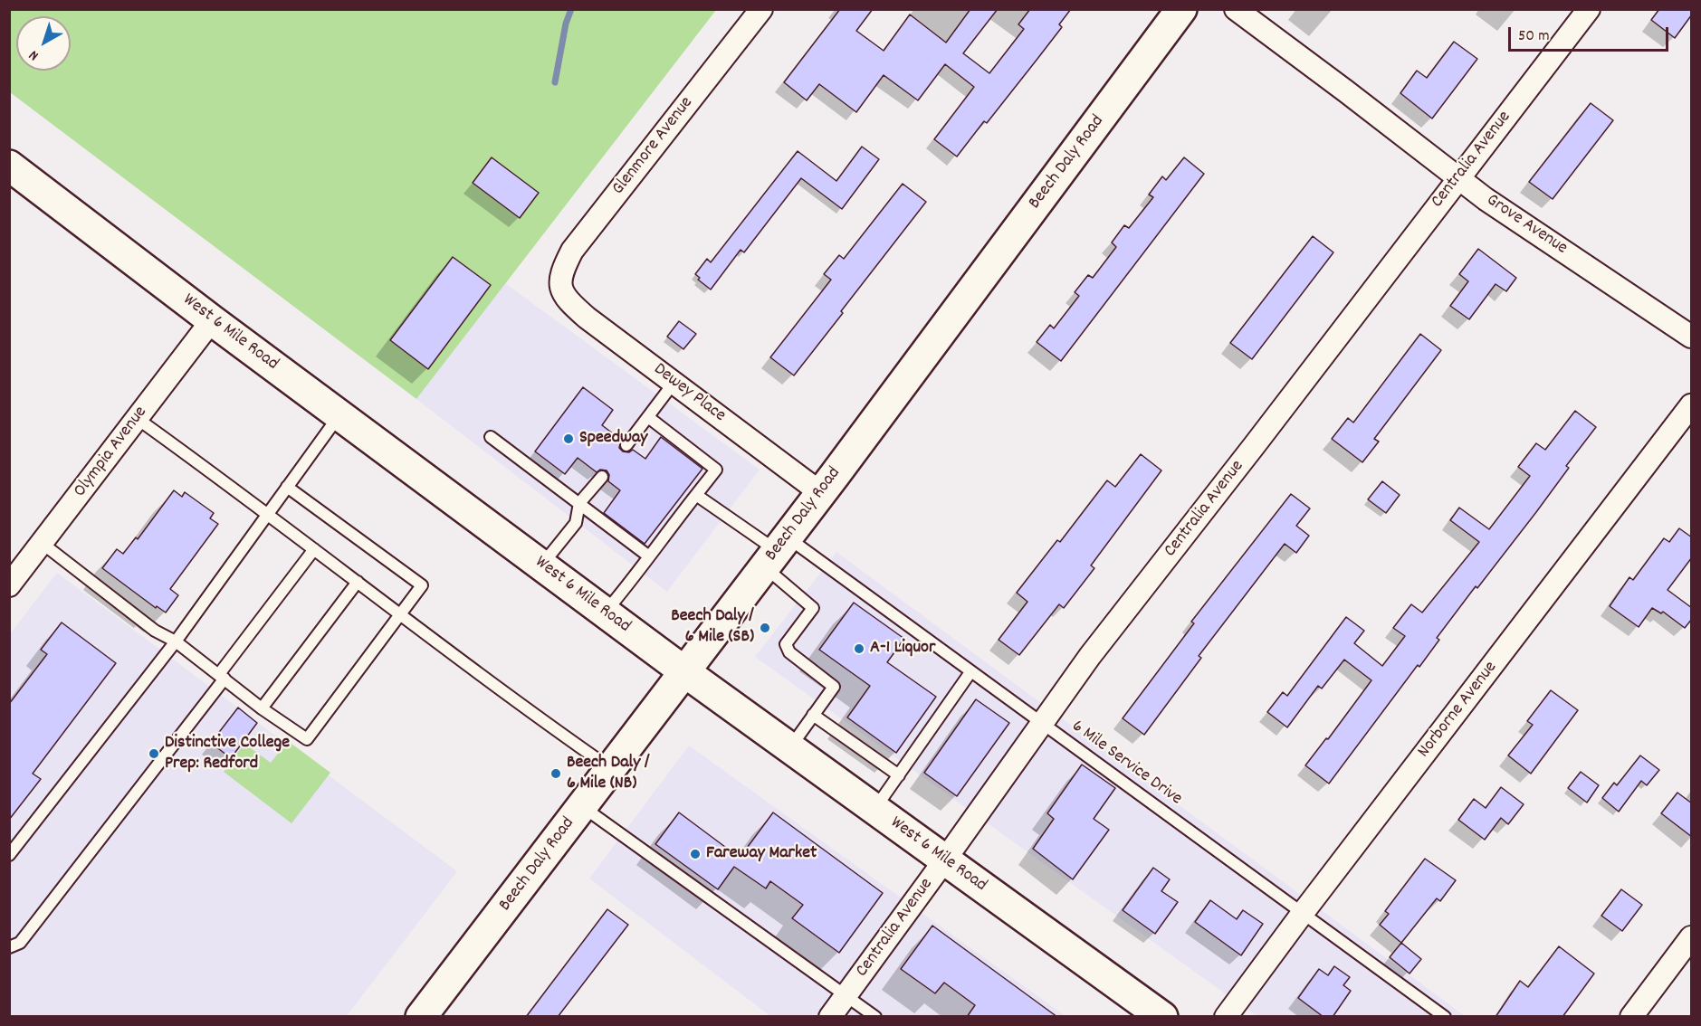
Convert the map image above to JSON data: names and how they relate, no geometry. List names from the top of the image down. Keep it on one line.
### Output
{"streets":{"main road":["Beech Daly Road","West 6 Mile Road"],"street":["Glenmore Avenue","Centralia Avenue","Grove Avenue","Dewey Place","Olympia Avenue","Norborne Avenue"],"lane":["6 Mile Service Drive"]},"crossings":[["Glenmore Avenue","Dewey Place"],["Centralia Avenue","Grove Avenue"],["Centralia Avenue","West 6 Mile Road"],["Centralia Avenue","6 Mile Service Drive"],["Beech Daly Road","West 6 Mile Road"],["Beech Daly Road","Dewey Place"],["Beech Daly Road","6 Mile Service Drive"],["West 6 Mile Road","Olympia Avenue"],["Norborne Avenue","6 Mile Service Drive"]],"places":["Speedway","Beech Daly / 6 Mile (SB)","A-1 Liquor","Distinctive College Prep: Redford","Beech Daly / 6 Mile (NB)","Fareway Market"],"scale_bar":"50 m","north":"bottom left"}
